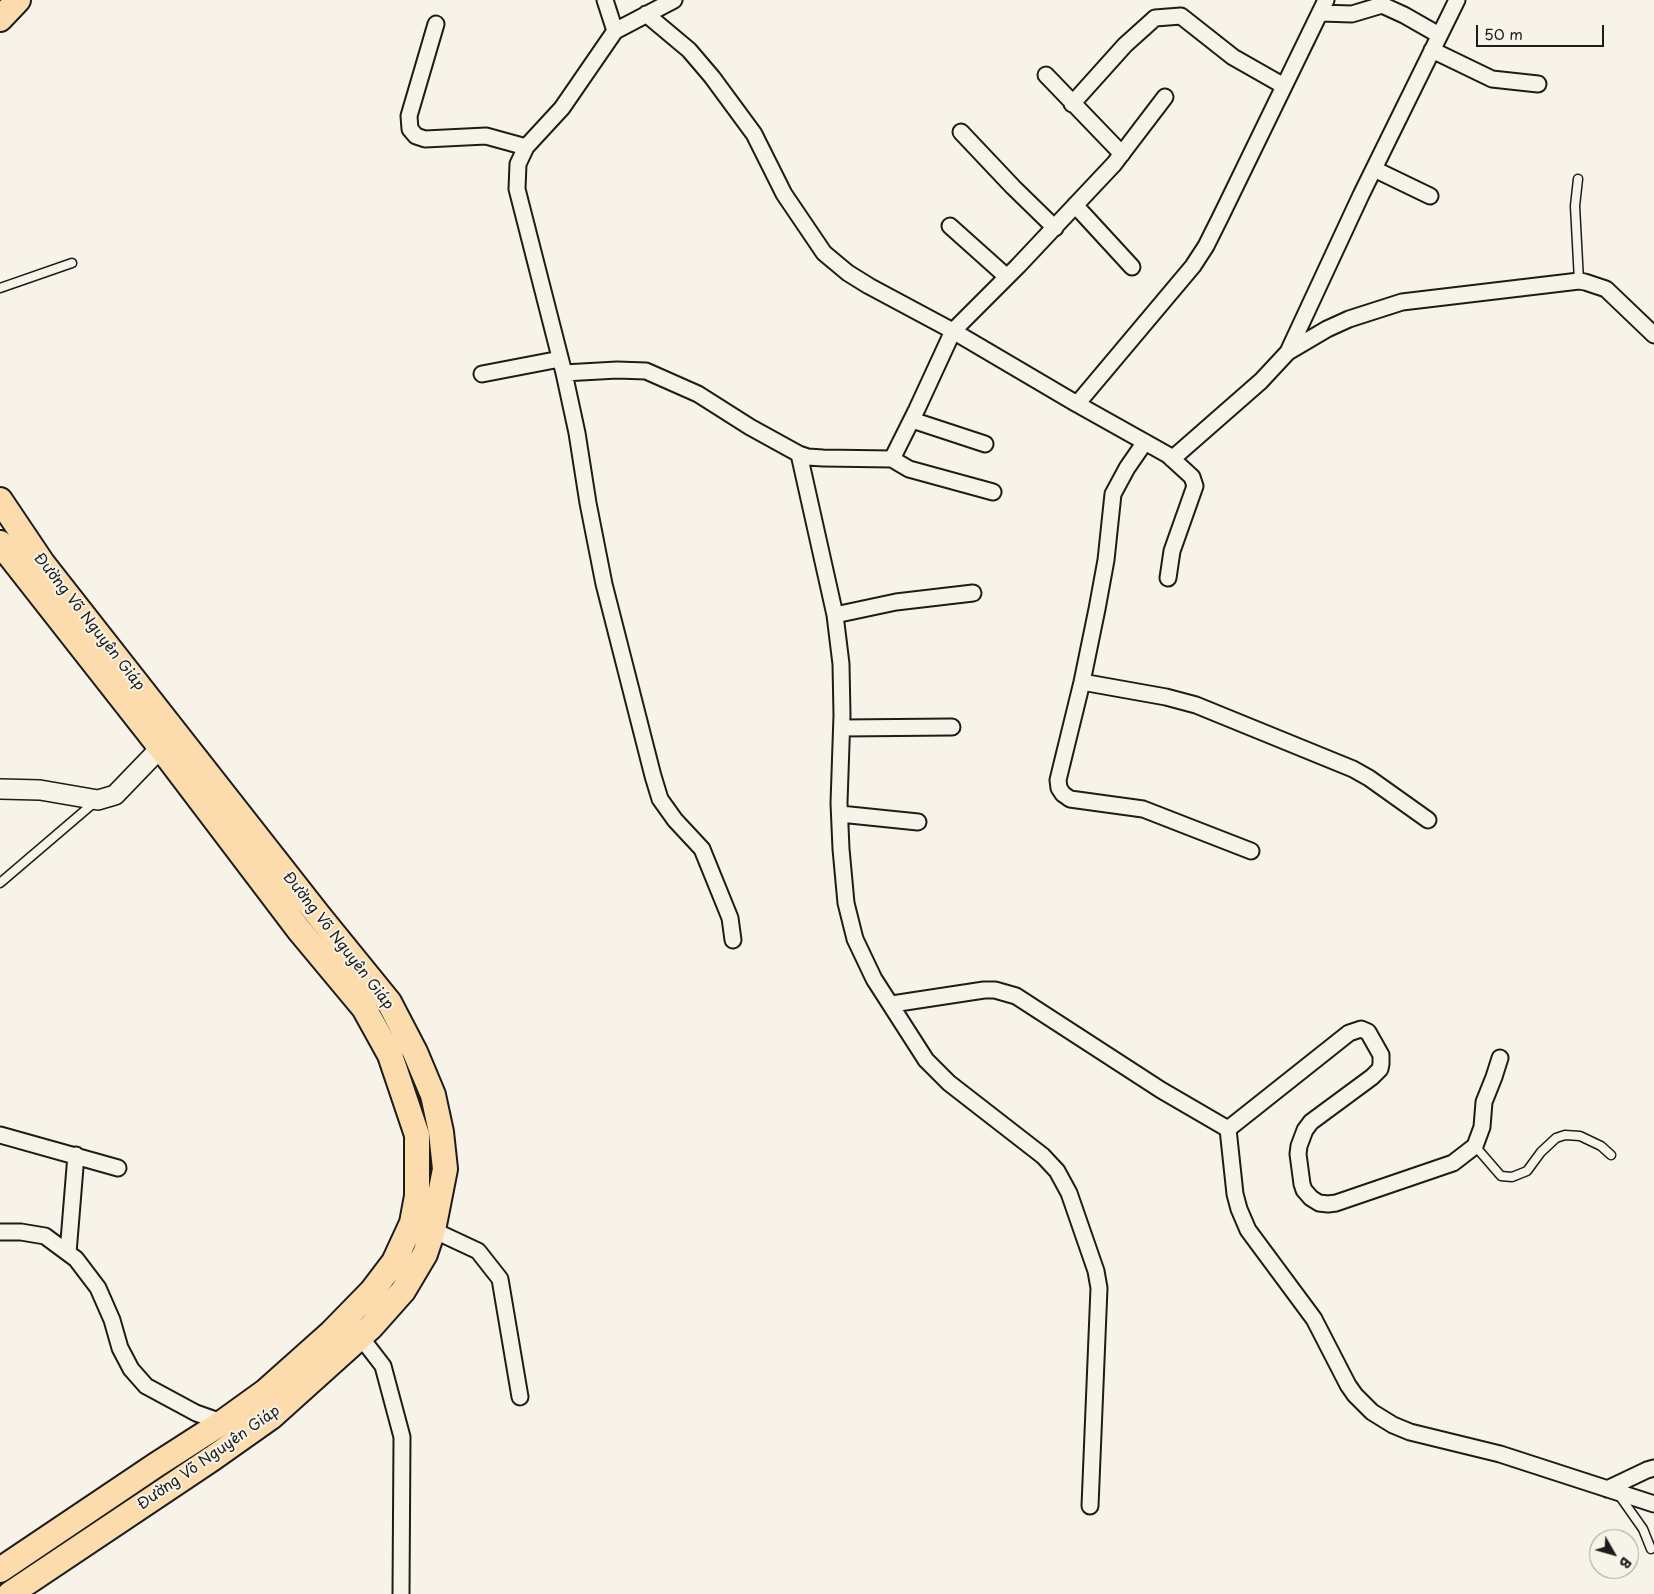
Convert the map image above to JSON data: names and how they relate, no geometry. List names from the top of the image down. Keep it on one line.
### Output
{"streets":{"highway":["Đường Võ Nguyên Giáp"]},"scale_bar":"50 m","north":"bottom right"}
